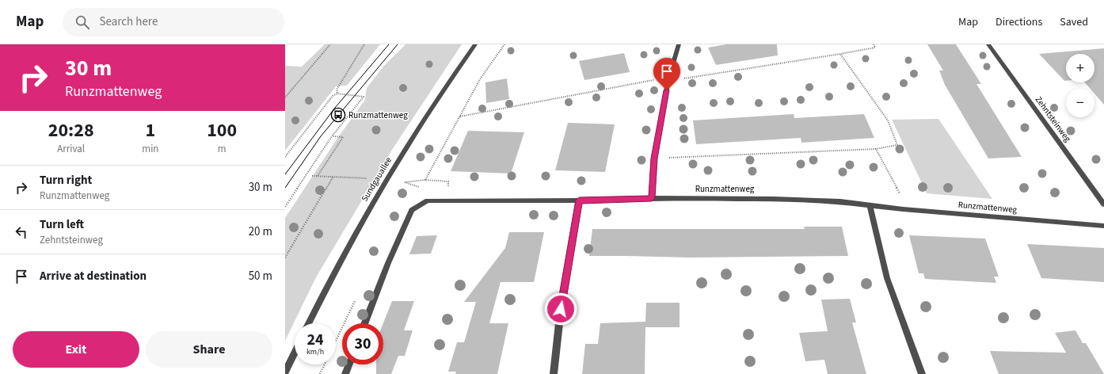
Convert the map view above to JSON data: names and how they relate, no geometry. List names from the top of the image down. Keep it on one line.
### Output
{"streets":{"street":["Zehntsteinweg","Sundgauallee","Runzmattenweg"]},"places":{"bus stop":["Runzmattenweg"]},"page":{"header":"Map","search":"Search here","nav":["Map","Directions","Saved"],"turn":["30 m","Runzmattenweg"],"map_buttons":["+","−"],"eta":["20:28","Arrival","1","min","100","m"],"list":[{"name":"Turn right","note":"Runzmattenweg","value":"30 m"},{"name":"Turn left","note":"Zehntsteinweg","value":"20 m"},{"name":"Arrive at destination","value":"50 m"}],"speed":"24 km/h","limit":"30","buttons":["Exit","Share"]}}
